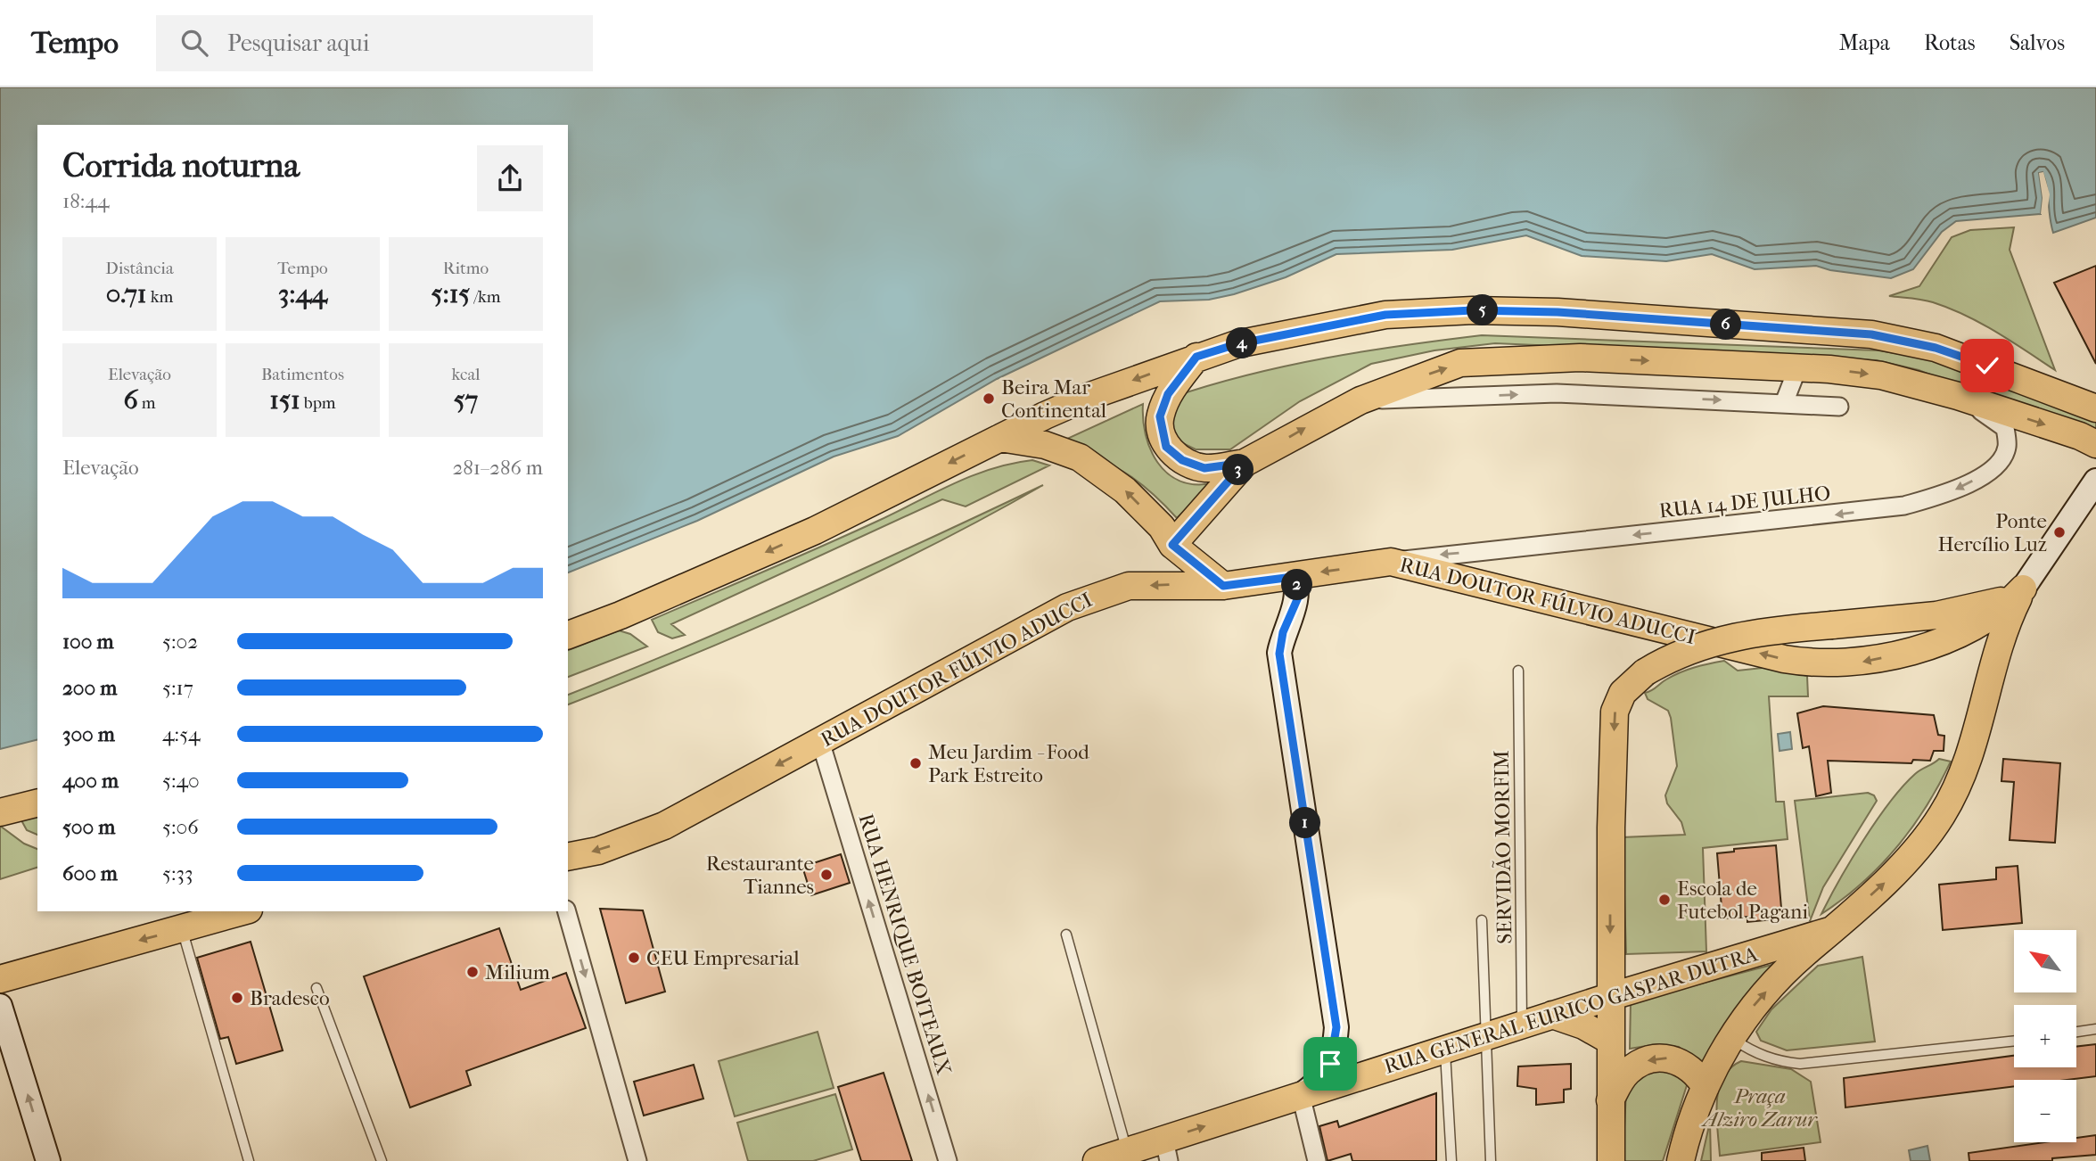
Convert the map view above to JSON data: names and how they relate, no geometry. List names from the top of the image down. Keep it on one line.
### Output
{"streets":{"main road":["RUA DOUTOR FÚLVIO ADUCCI","RUA GENERAL EURICO GASPAR DUTRA"],"street":["RUA 14 DE JULHO","RUA HENRIQUE BOITEAUX"],"lane":["SERVIDÃO MORFIM"]},"crossings":[["RUA 14 DE JULHO","RUA DOUTOR FÚLVIO ADUCCI"],["RUA DOUTOR FÚLVIO ADUCCI","RUA HENRIQUE BOITEAUX"],["SERVIDÃO MORFIM","RUA GENERAL EURICO GASPAR DUTRA"]],"one_way":["RUA HENRIQUE BOITEAUX"],"parks":["Praça Alziro Zarur"],"places":["Beira Mar Continental","Ponte Hercílio Luz","Meu Jardim - Food Park Estreito","Restaurante Tiannes","Escola de Futebol Pagani","CEU Empresarial","Milium","Bradesco"],"north":"top left","page":{"header":"Tempo","search":"Pesquisar aqui","nav":["Mapa","Rotas","Salvos"],"heading":["Corrida noturna","18:44"],"stats":[["Distância","0.71 km"],["Tempo","3:44"],["Ritmo","5:15 /km"],["Elevação","6 m"],["Batimentos","151 bpm"],["kcal","57"]],"pins":["5","6","4","3","2","1"],"chart":["Elevação","281–286 m"],"list":[{"name":"100 m","note":"5:02"},{"name":"200 m","note":"5:17"},{"name":"300 m","note":"4:54"},{"name":"400 m","note":"5:40"},{"name":"500 m","note":"5:06"},{"name":"600 m","note":"5:33"}],"map_buttons":["+","−"]}}
